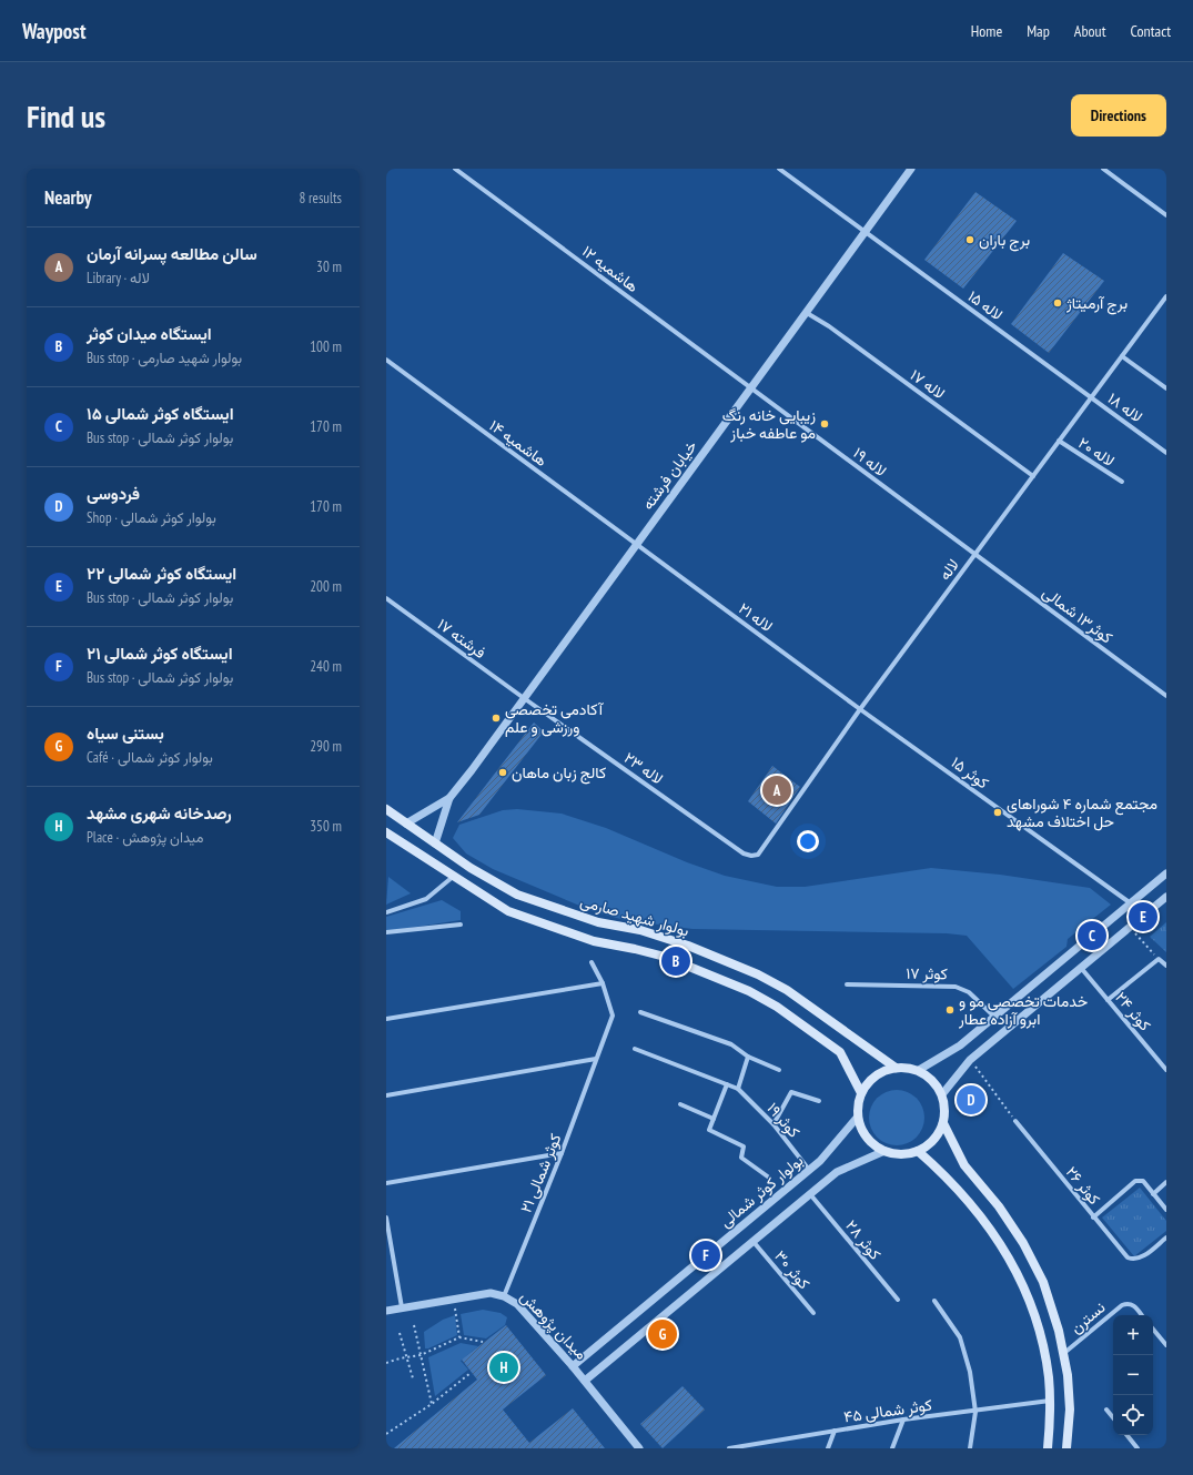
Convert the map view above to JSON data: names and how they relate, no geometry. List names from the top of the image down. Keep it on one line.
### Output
{"streets":{"main road":["بولوار شهید صارمی"],"street":["هاشمیه ۱۲","لاله ۱۵","لاله ۱۷","لاله ۱۸","هاشمیه ۱۴","لاله ۲۰","لاله ۱۹","خیابان فرشته","لاله","کوثر۱۳ شمالی","لاله ۲۱","فرشته ۱۷","لاله ۲۳","کوثر ۱۵","کوثر ۱۷","کوثر ۲۴","کوثر ۱۹","کوثر شمالی ۲۱","کوثر ۲۶","بولوار کوثر شمالی","کوثر ۲۸","کوثر ۳۰","نسترن","میدان پژوهش","کوثر شمالی ۴۵"]},"crossings":[["هاشمیه ۱۲","لاله ۱۹"],["هاشمیه ۱۲","خیابان فرشته"],["لاله ۱۵","لاله ۱۸"],["لاله ۱۵","خیابان فرشته"],["لاله ۱۵","لاله"],["لاله ۱۷","خیابان فرشته"],["لاله ۱۷","لاله"],["لاله ۱۸","لاله"],["هاشمیه ۱۴","خیابان فرشته"],["هاشمیه ۱۴","لاله ۲۱"],["لاله ۲۰","لاله"],["لاله ۱۹","خیابان فرشته"],["لاله ۱۹","لاله"],["لاله ۱۹","کوثر۱۳ شمالی"],["خیابان فرشته","لاله ۲۱"],["خیابان فرشته","فرشته ۱۷"],["خیابان فرشته","لاله ۲۳"],["خیابان فرشته","بولوار شهید صارمی"],["لاله","کوثر۱۳ شمالی"],["لاله","لاله ۲۱"],["لاله","لاله ۲۳"],["لاله","کوثر ۱۵"],["لاله ۲۱","کوثر ۱۵"],["فرشته ۱۷","لاله ۲۳"],["بولوار شهید صارمی","بولوار کوثر شمالی"],["کوثر ۱۹","بولوار کوثر شمالی"],["کوثر شمالی ۲۱","میدان پژوهش"],["بولوار کوثر شمالی","میدان پژوهش"]],"places":["برج باران","برج آرمیتاژ","زیبایی خانه رنگ مو عاطفه خباز","آکادمی تخصصی ورزشی و علم","کالج زبان ماهان","مجتمع شماره ۴ شوراهای حل اختلاف مشهد","خدمات تخصصی مو و ابرو آزاده عطار"],"page":{"header":"Waypost","nav":["Home","Map","About","Contact"],"buttons":"Directions","title":"Find us","heading":["Nearby","8 results"],"list":[{"mark":"A","name":"سالن مطالعه پسرانه آرمان","note":"Library · لاله","value":"30 m"},{"mark":"B","name":"ایستگاه میدان کوثر","note":"Bus stop · بولوار شهید صارمی","value":"100 m"},{"mark":"C","name":"ایستگاه کوثر شمالی ۱۵","note":"Bus stop · بولوار کوثر شمالی","value":"170 m"},{"mark":"D","name":"فردوسی","note":"Shop · بولوار کوثر شمالی","value":"170 m"},{"mark":"E","name":"ایستگاه کوثر شمالی ۲۲","note":"Bus stop · بولوار کوثر شمالی","value":"200 m"},{"mark":"F","name":"ایستگاه کوثر شمالی ۲۱","note":"Bus stop · بولوار کوثر شمالی","value":"240 m"},{"mark":"G","name":"بستنی سیاه","note":"Café · بولوار کوثر شمالی","value":"290 m"},{"mark":"H","name":"رصدخانه شهری مشهد","note":"Place · میدان پژوهش","value":"350 m"}],"pins":["A","E","C","B","D","F","G","H"],"map_buttons":["+","−"]}}
